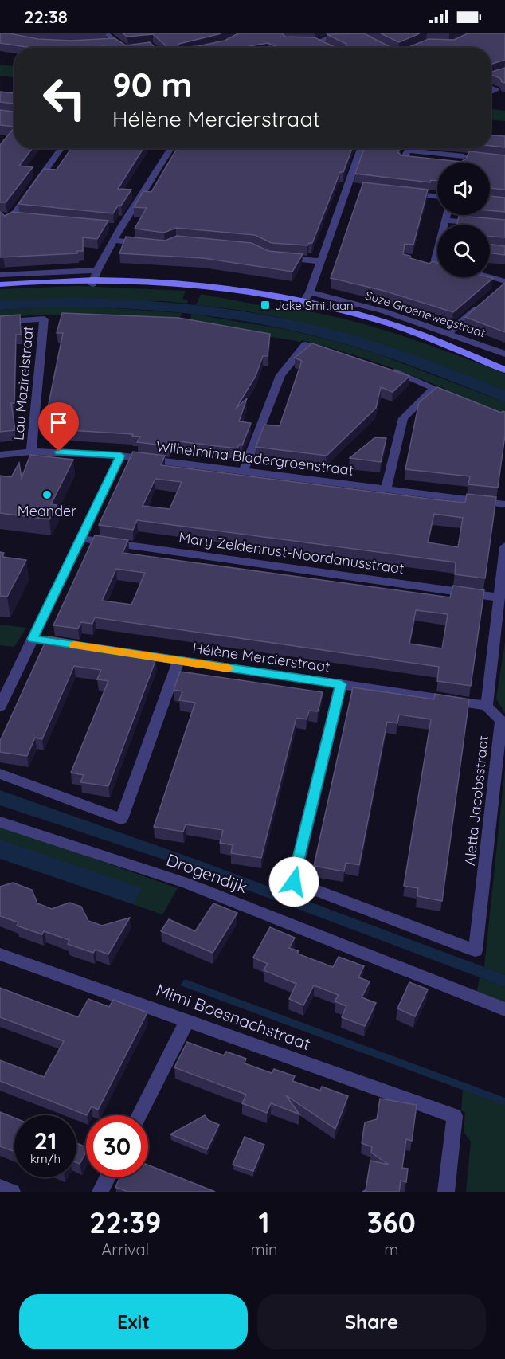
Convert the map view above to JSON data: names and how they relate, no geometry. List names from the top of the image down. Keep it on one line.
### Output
{"streets":{"street":["Suze Groenewegstraat","Lau Mazirelstraat","Wilhelmina Bladergroenstraat","Mary Zeldenrust-Noordanusstraat","Hélène Mercierstraat","Aletta Jacobsstraat","Drogendijk","Mimi Boesnachstraat"]},"crossings":[["Lau Mazirelstraat","Wilhelmina Bladergroenstraat"],["Hélène Mercierstraat","Aletta Jacobsstraat"]],"places":{"transit":["Joke Smitlaan"],"other":["Meander"]},"page":{"status":"22:38","turn":["90 m","Hélène Mercierstraat"],"speed":"21 km/h","limit":"30","eta":["22:39","Arrival","1","min","360","m"],"buttons":["Exit","Share"]}}
